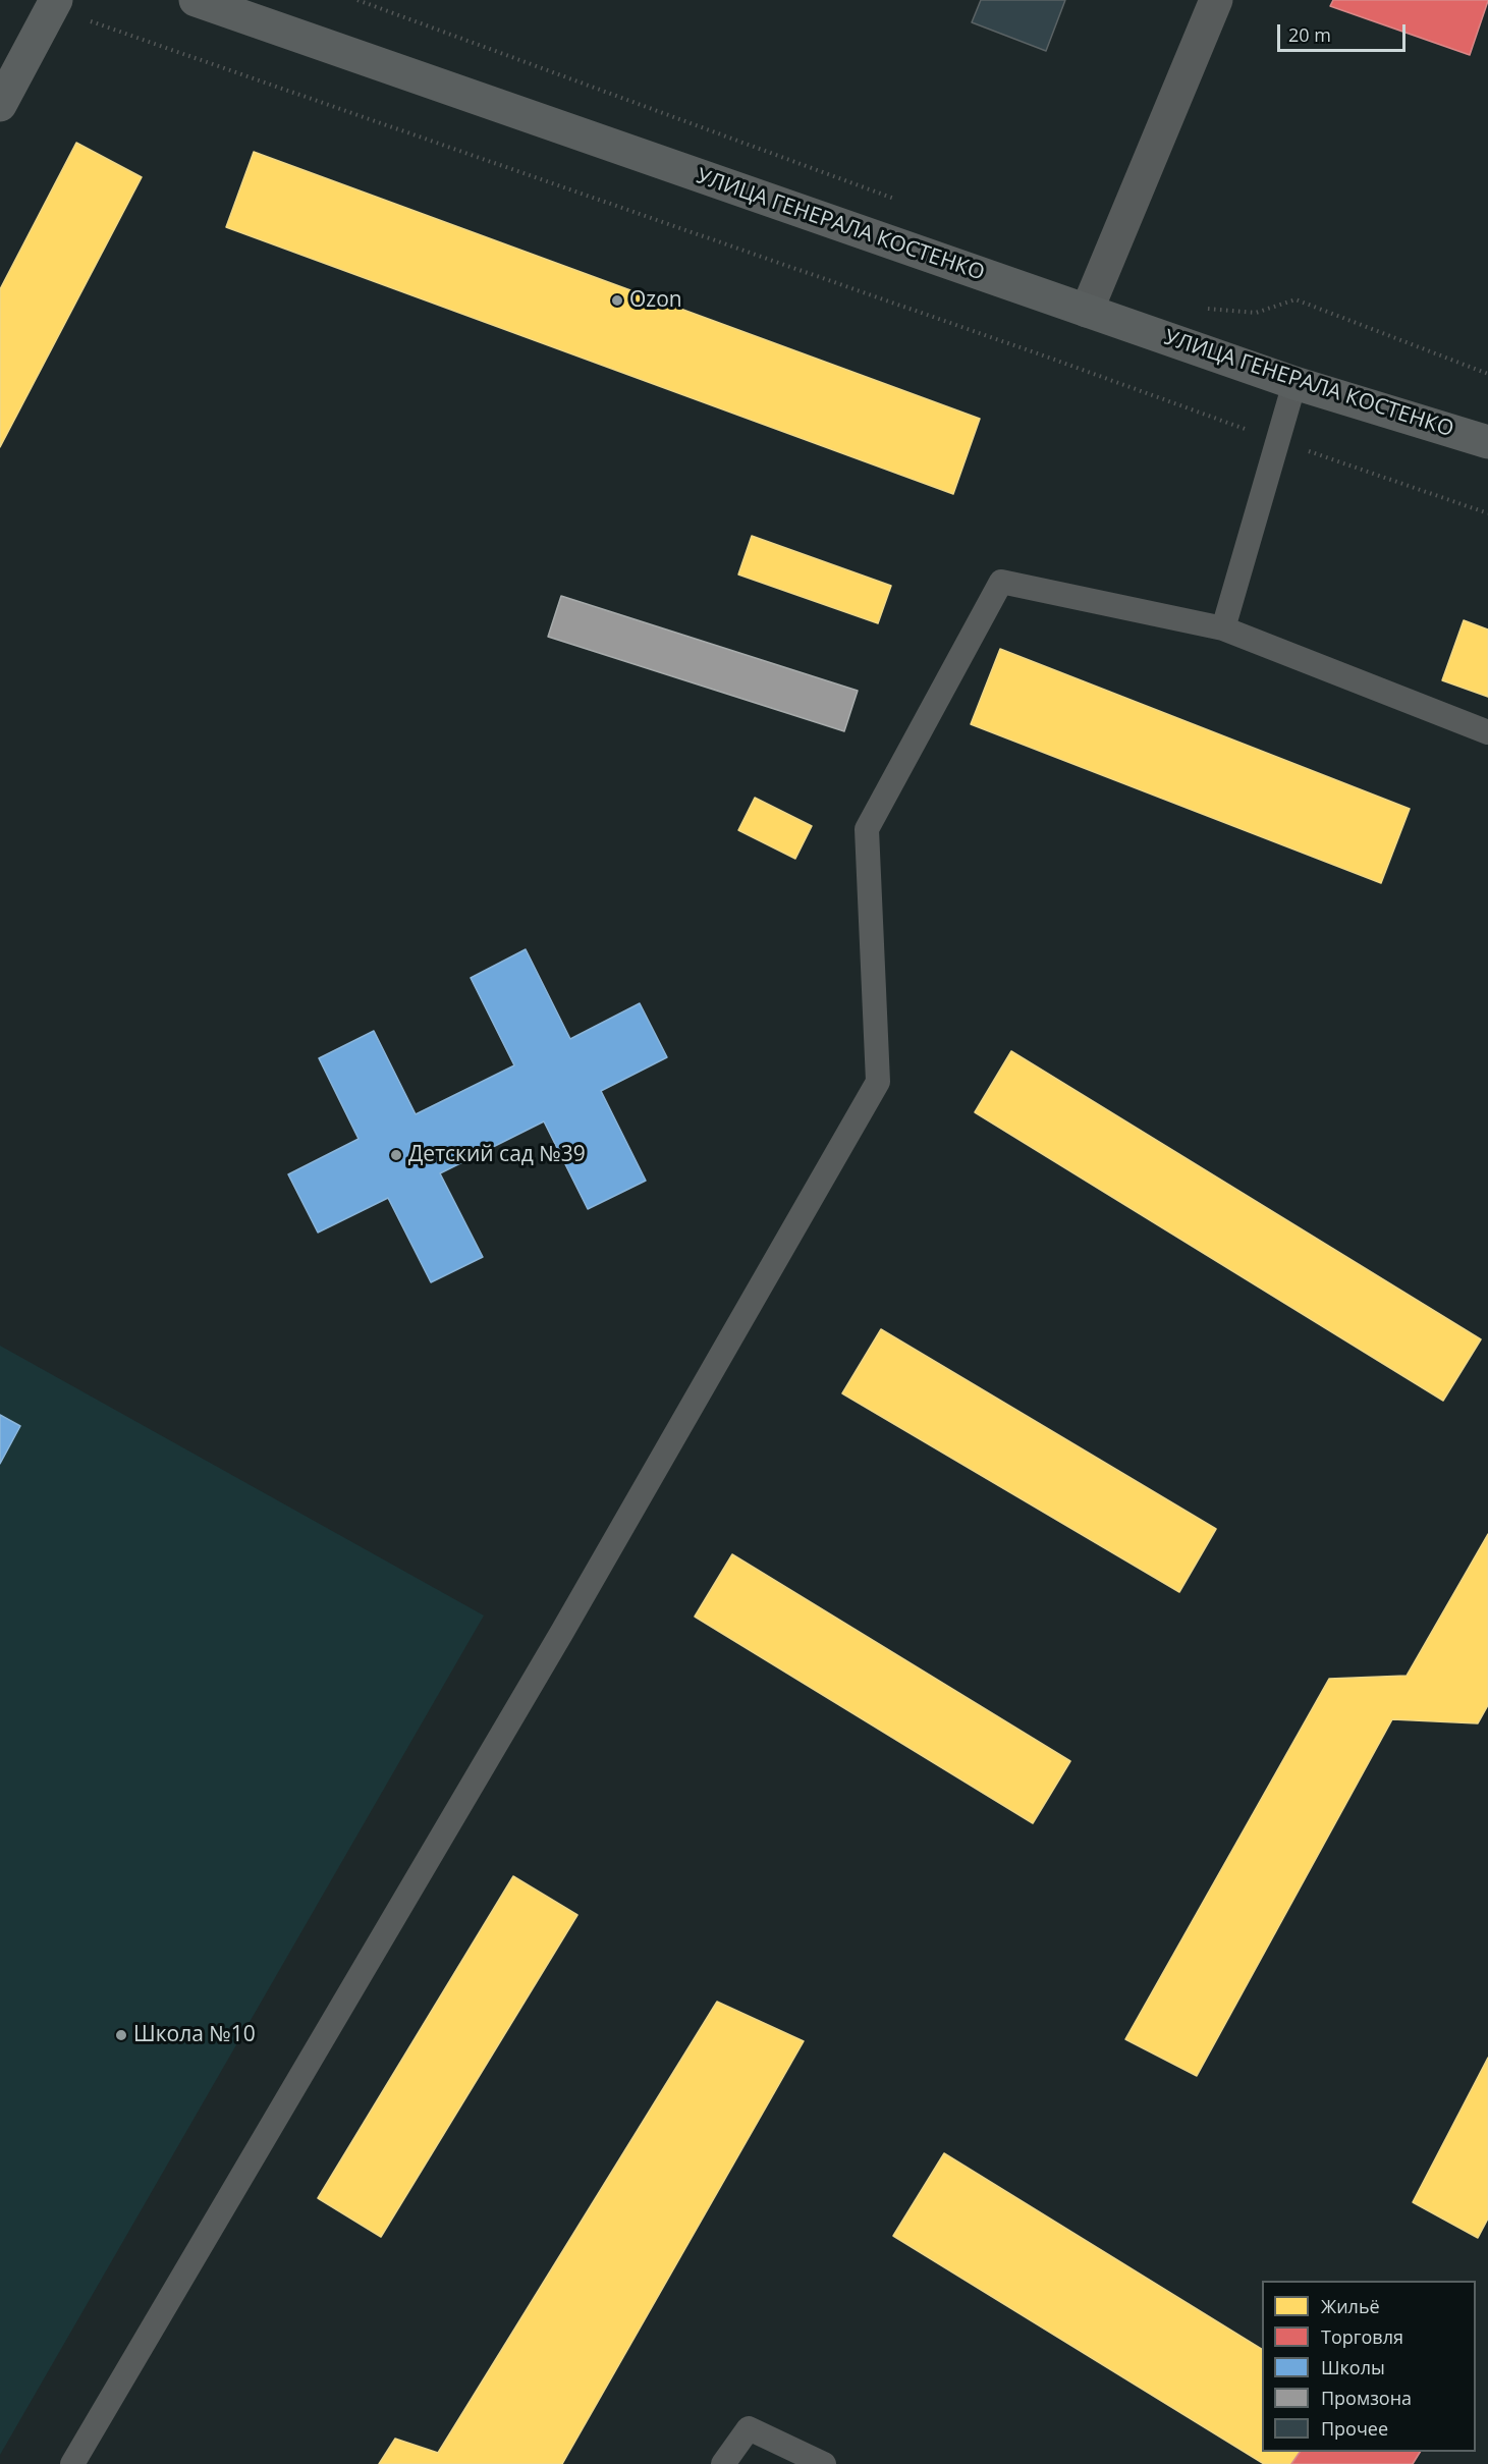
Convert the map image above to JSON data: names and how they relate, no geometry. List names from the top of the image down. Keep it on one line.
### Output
{"streets":{"main road":["УЛИЦА ГЕНЕРАЛА КОСТЕНКО"]},"places":["Ozon","Детский сад №39","Школа №10"],"legend":["Жильё","Торговля","Школы","Промзона","Прочее"],"scale_bar":"20 m"}
